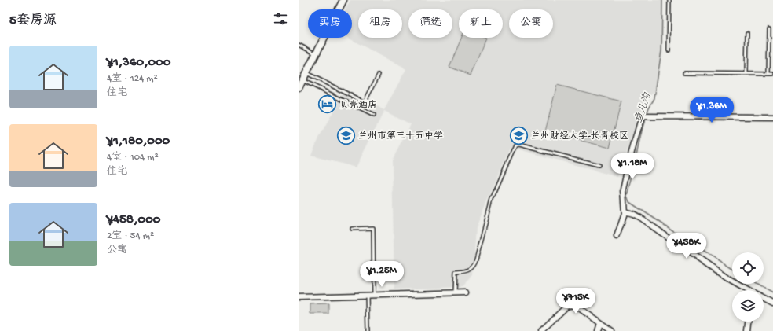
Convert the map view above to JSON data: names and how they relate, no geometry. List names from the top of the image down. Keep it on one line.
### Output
{"water":["鱼儿沟"],"places":{"hotel":["贝壳酒店"],"school or university":["兰州市第三十五中学","兰州财经大学-长青校区"]},"page":{"heading":"5套房源","chip":["买房","租房","筛选","新上","公寓"],"list":[{"name":"¥1,360,000","note":"4室 · 124 m² · 住宅"},{"name":"¥1,180,000","note":"4室 · 104 m² · 住宅"},{"name":"¥458,000","note":"2室 · 54 m² · 公寓"}],"price":["¥1.36M","¥1.18M","¥458K","¥1.25M","¥715K"]}}
